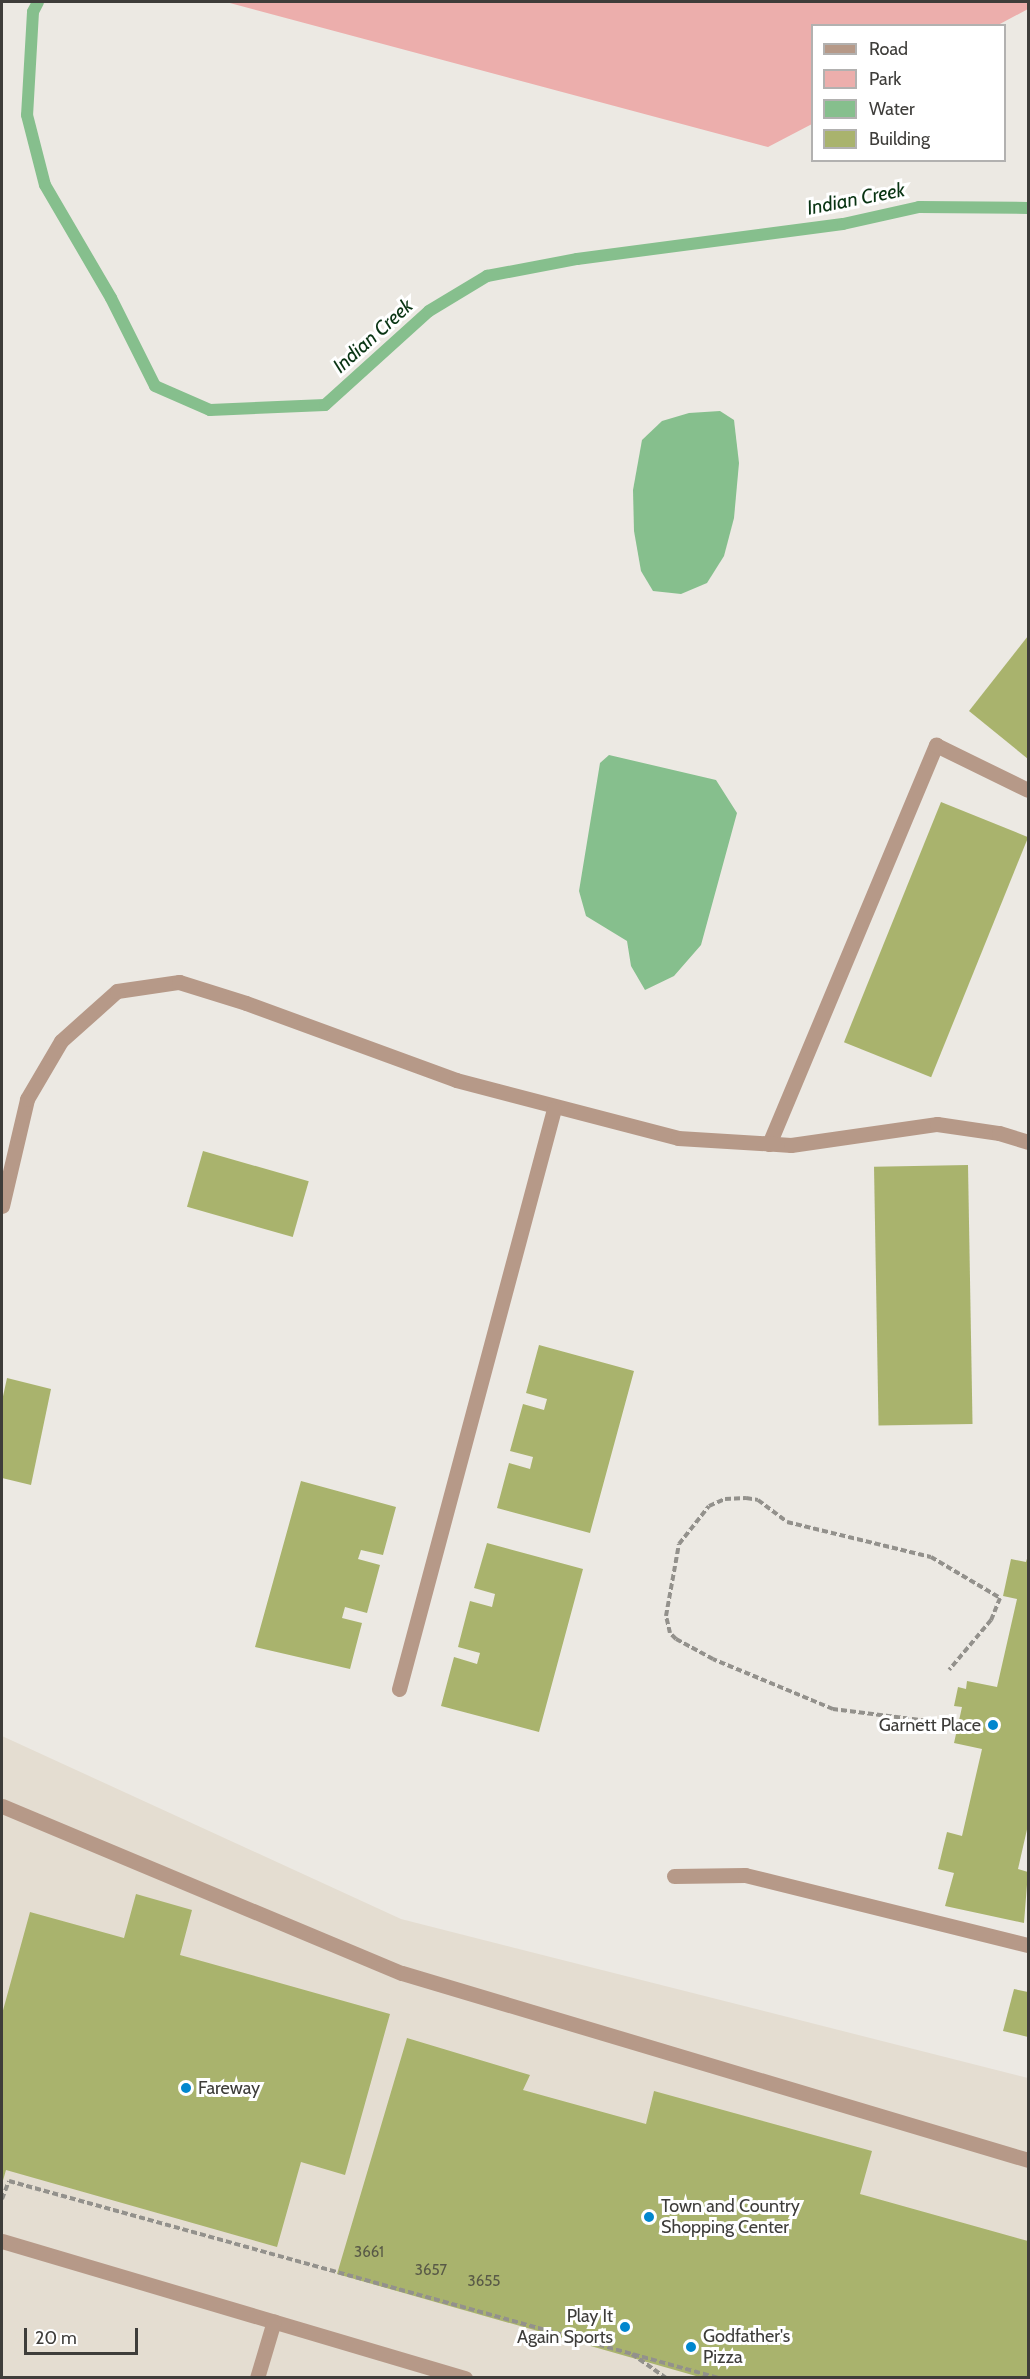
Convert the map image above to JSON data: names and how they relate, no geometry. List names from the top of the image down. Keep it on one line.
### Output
{"water":["Indian Creek"],"places":["Garnett Place","Fareway","Town and Country Shopping Center","Play It Again Sports","Godfather's Pizza"],"house_numbers":["3661","3657","3655"],"legend":["Road","Park","Water","Building"],"scale_bar":"20 m"}
